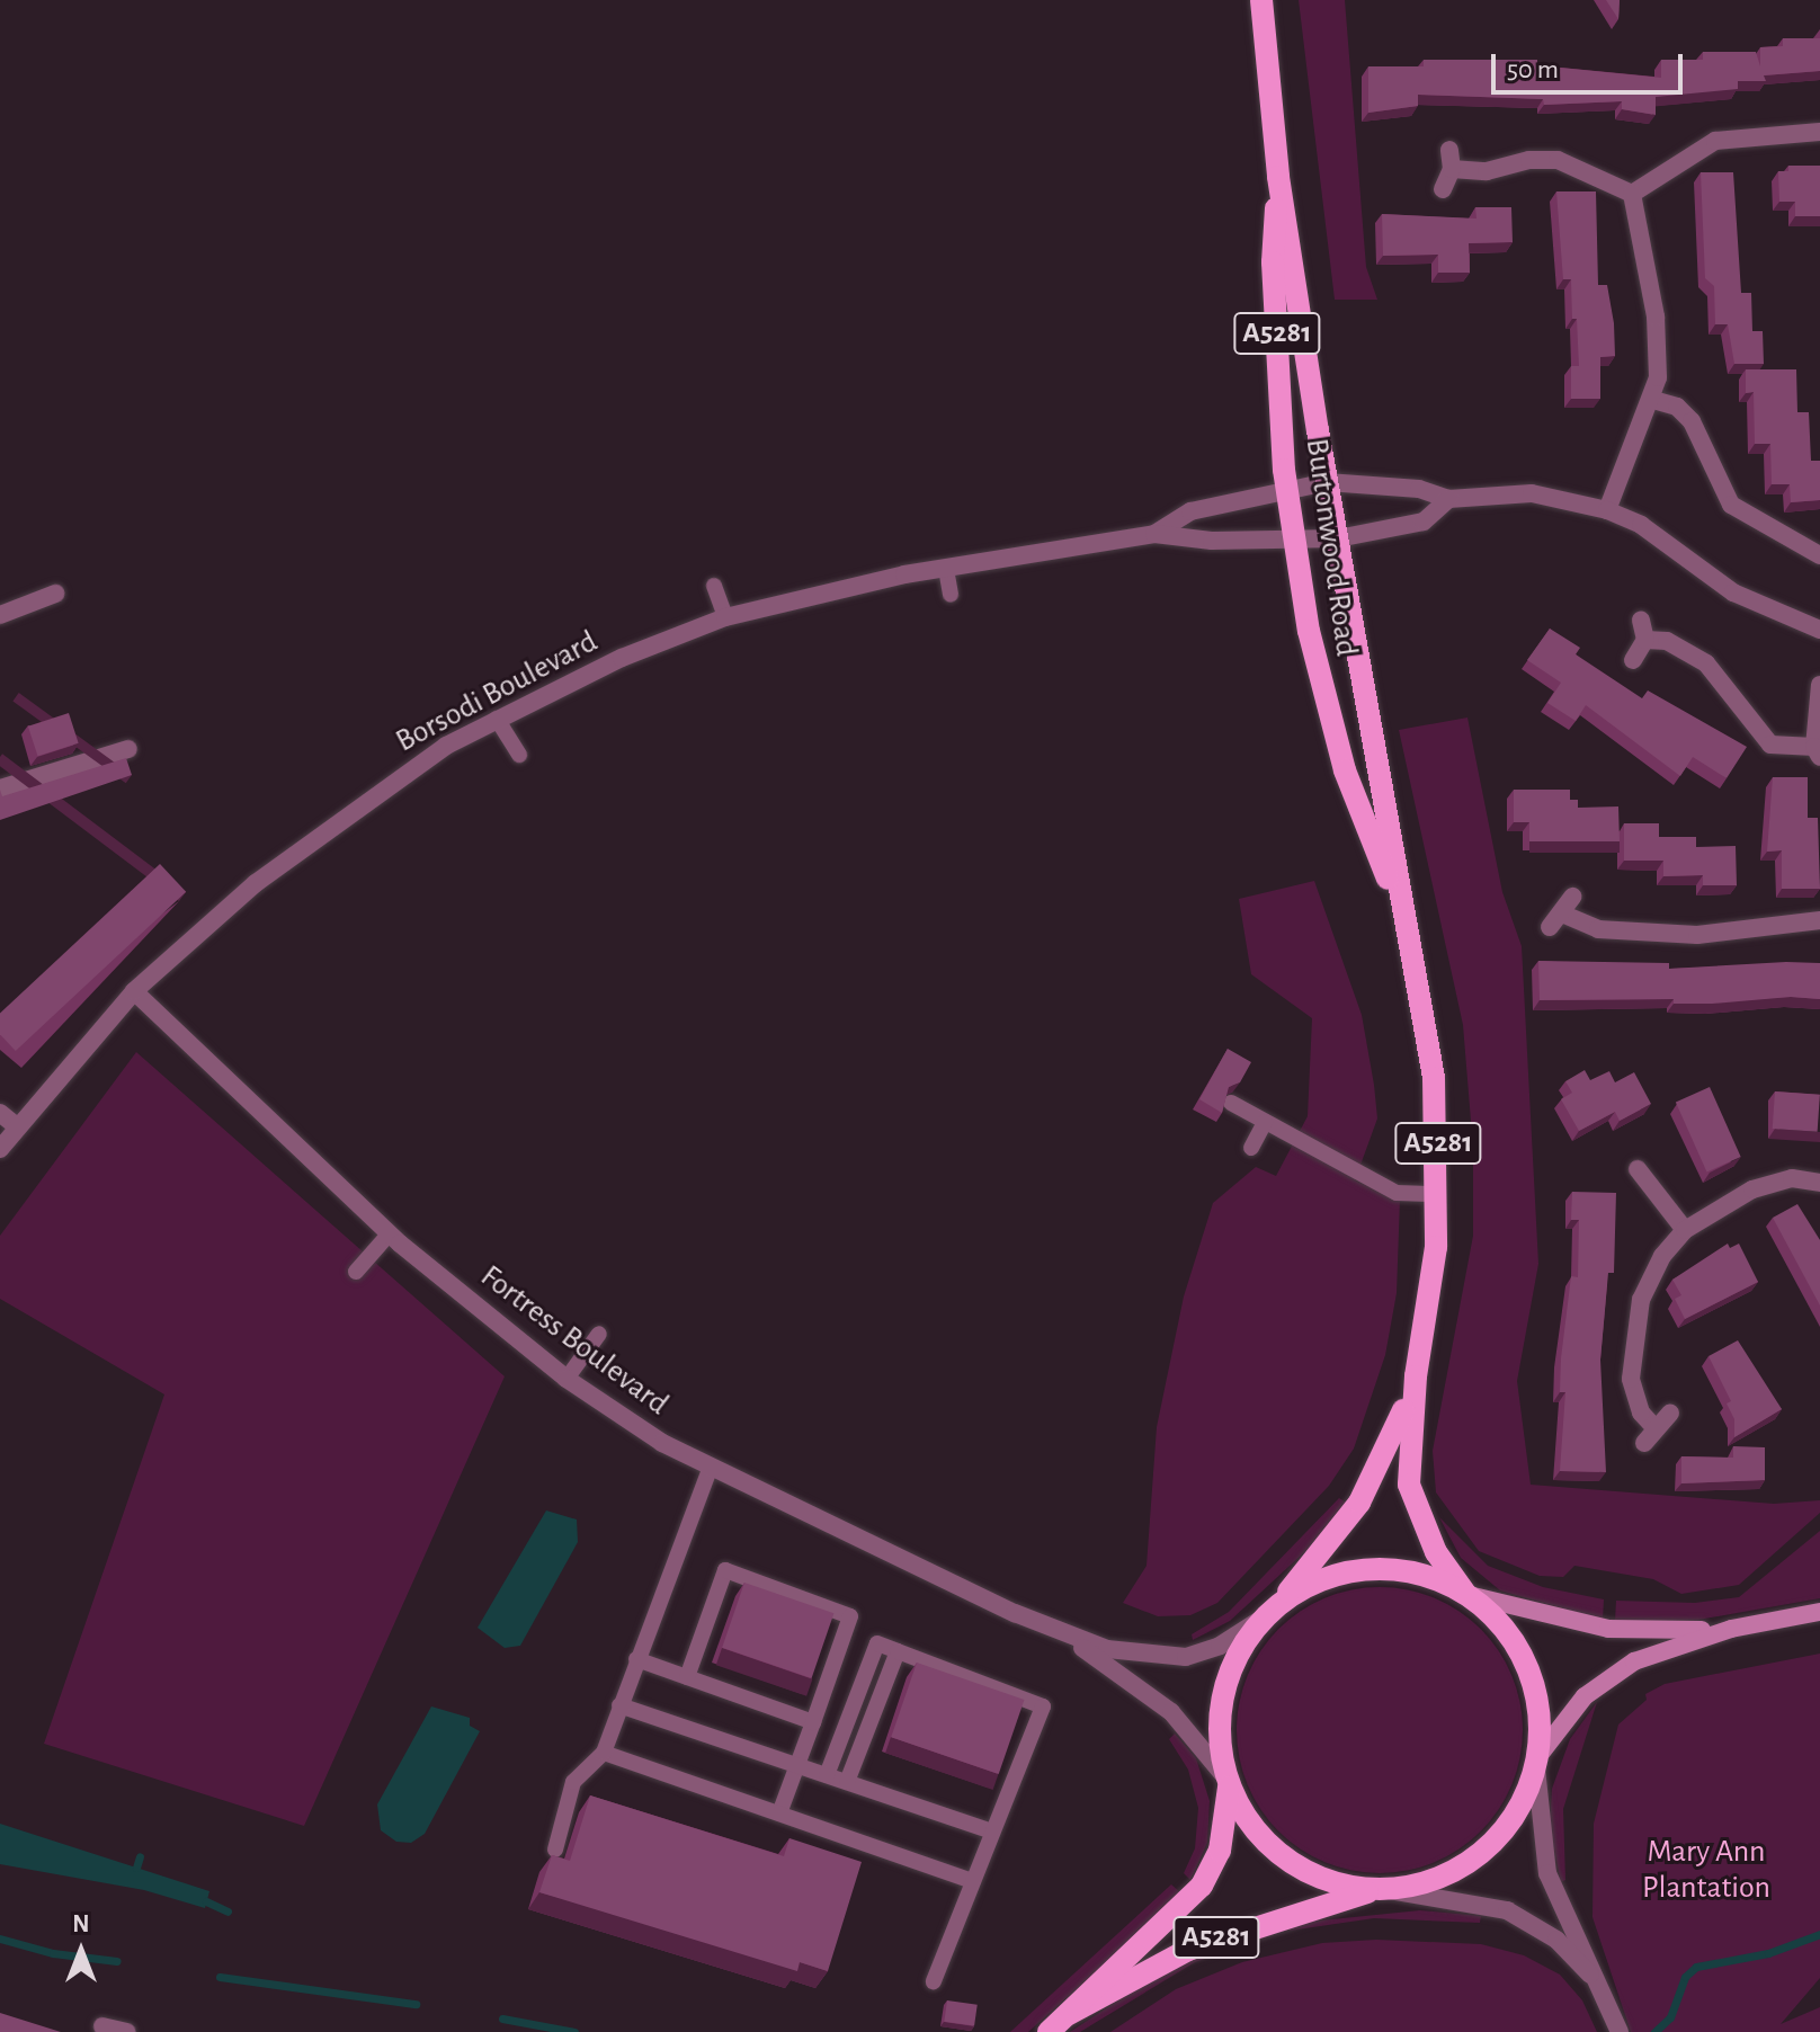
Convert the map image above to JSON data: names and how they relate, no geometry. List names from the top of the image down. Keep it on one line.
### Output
{"streets":{"main road":["A5281","Burtonwood Road"],"street":["Borsodi Boulevard","Fortress Boulevard"]},"crossings":[["A5281","Burtonwood Road"],["A5281","Fortress Boulevard"],["Burtonwood Road","Borsodi Boulevard"],["Burtonwood Road","Fortress Boulevard"],["Borsodi Boulevard","Fortress Boulevard"]],"parks":["Mary Ann Plantation"],"scale_bar":"50 m","north":"top"}
